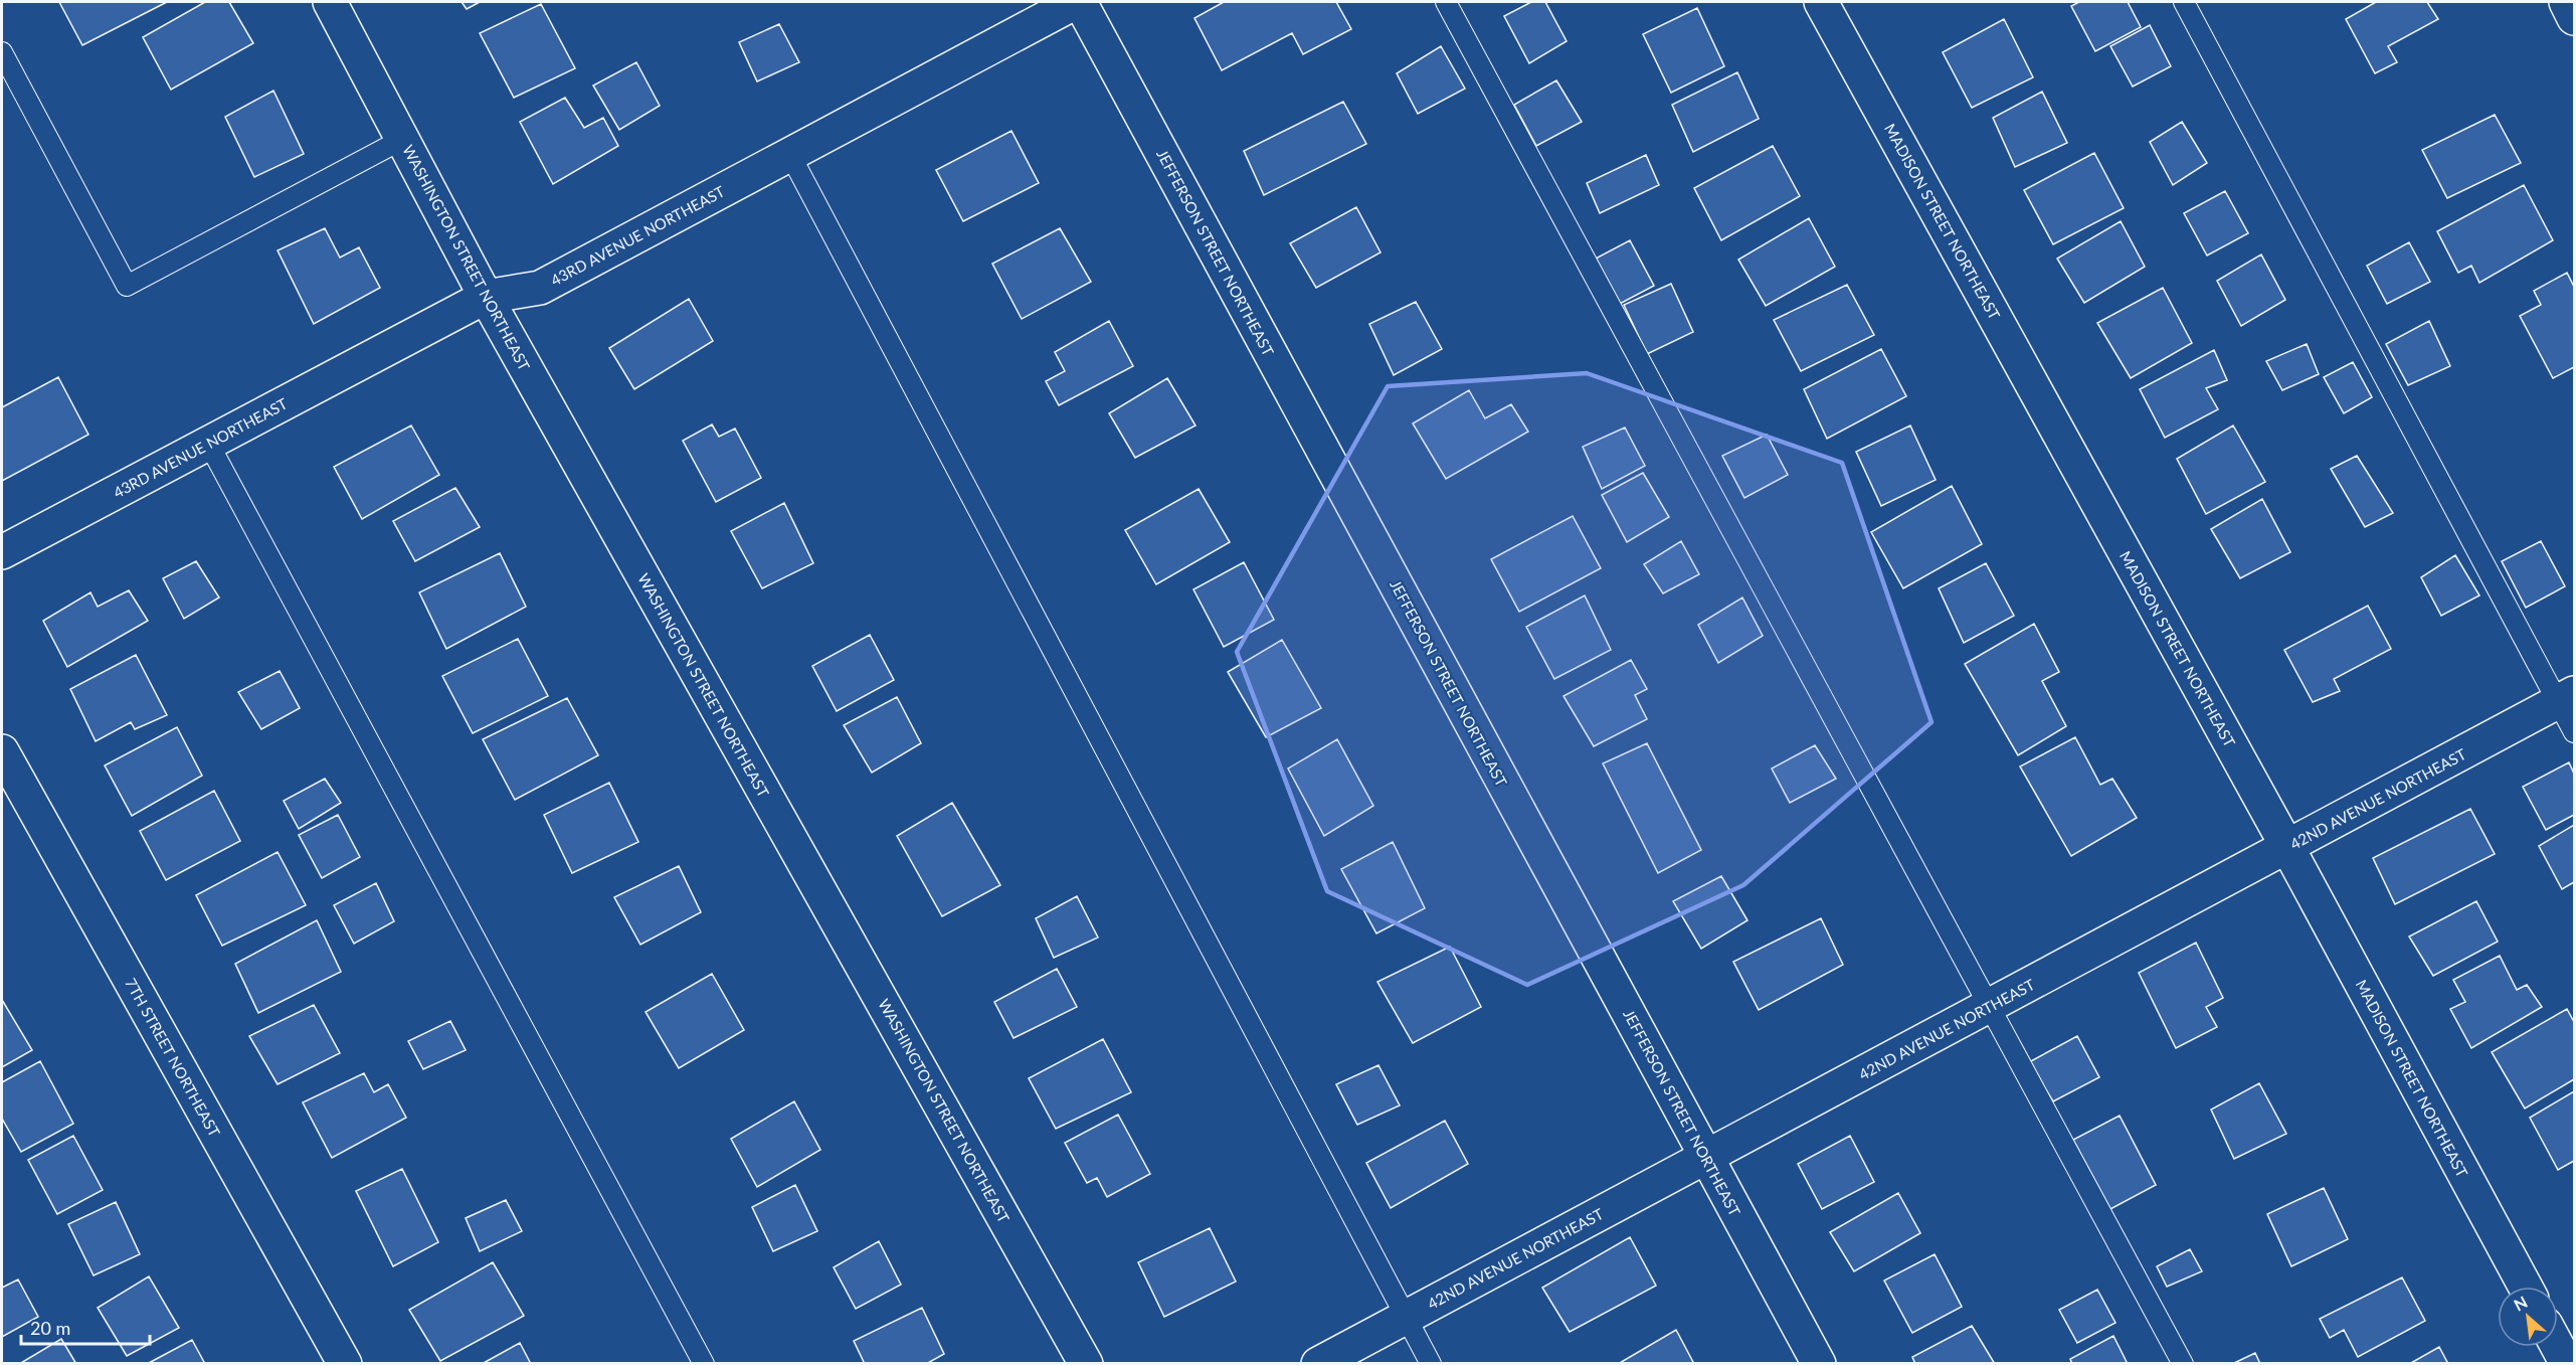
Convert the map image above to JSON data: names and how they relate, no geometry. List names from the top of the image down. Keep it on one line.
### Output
{"streets":{"street":["MADISON STREET NORTHEAST","43RD AVENUE NORTHEAST","JEFFERSON STREET NORTHEAST","WASHINGTON STREET NORTHEAST","42ND AVENUE NORTHEAST","7TH STREET NORTHEAST"]},"crossings":[["MADISON STREET NORTHEAST","42ND AVENUE NORTHEAST"],["43RD AVENUE NORTHEAST","JEFFERSON STREET NORTHEAST"],["43RD AVENUE NORTHEAST","WASHINGTON STREET NORTHEAST"],["JEFFERSON STREET NORTHEAST","42ND AVENUE NORTHEAST"]],"scale_bar":"20 m","north":"top left"}
